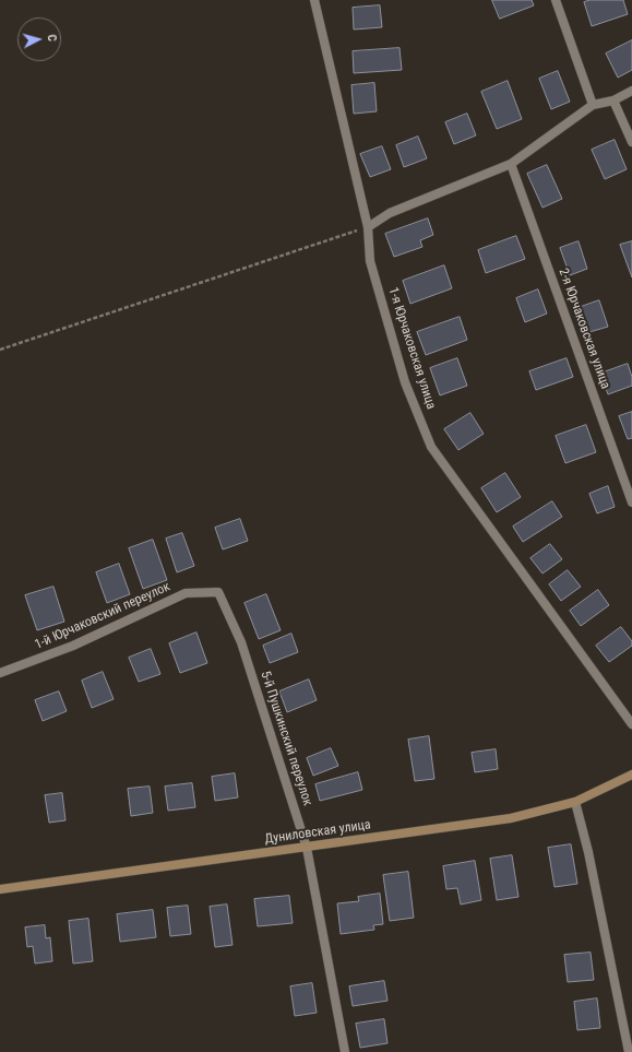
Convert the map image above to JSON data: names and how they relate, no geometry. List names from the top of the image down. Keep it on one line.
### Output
{"streets":{"main road":["Дуниловская улица"],"street":["2-я Юрчаковская улица","1-я Юрчаковская улица","1-й Юрчаковский переулок","5-й Пушкинский переулок"]},"crossings":[["1-й Юрчаковский переулок","5-й Пушкинский переулок"],["5-й Пушкинский переулок","Дуниловская улица"]],"north":"right"}
